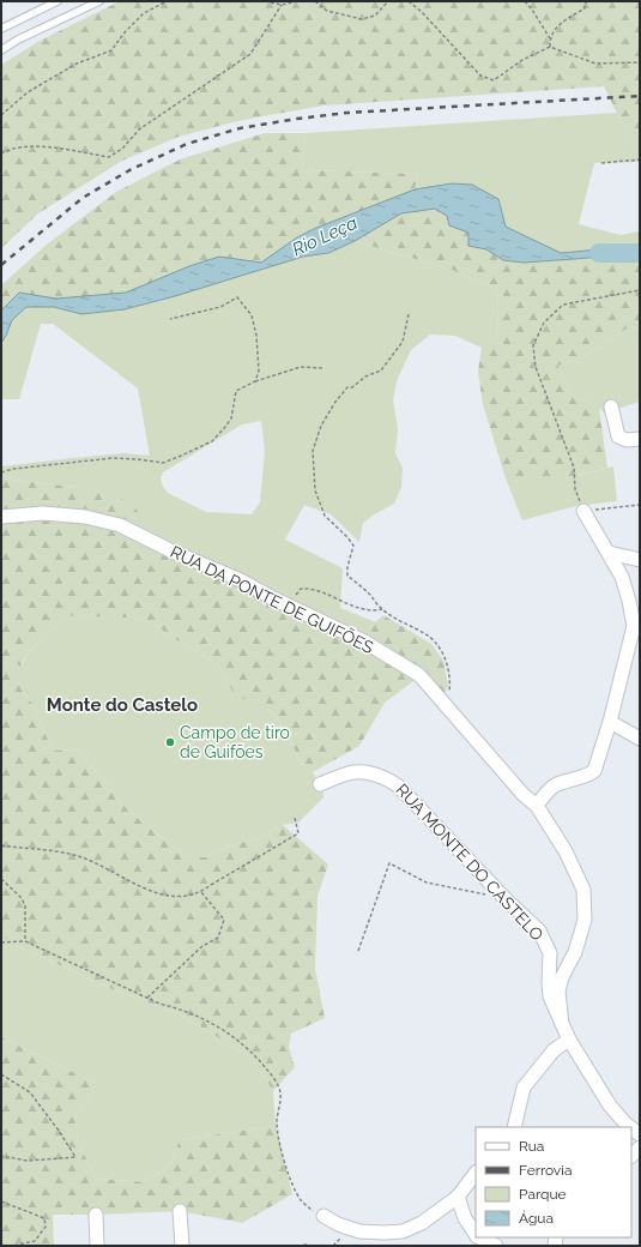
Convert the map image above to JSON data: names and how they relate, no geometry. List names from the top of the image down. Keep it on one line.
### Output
{"streets":{"street":["RUA DA PONTE DE GUIFÕES","RUA MONTE DO CASTELO"]},"crossings":[["RUA DA PONTE DE GUIFÕES","RUA MONTE DO CASTELO"]],"districts":["Monte do Castelo"],"water":["Rio Leça"],"places":["Campo de tiro de Guifões"],"legend":["Rua","Ferrovia","Parque","Água"]}
